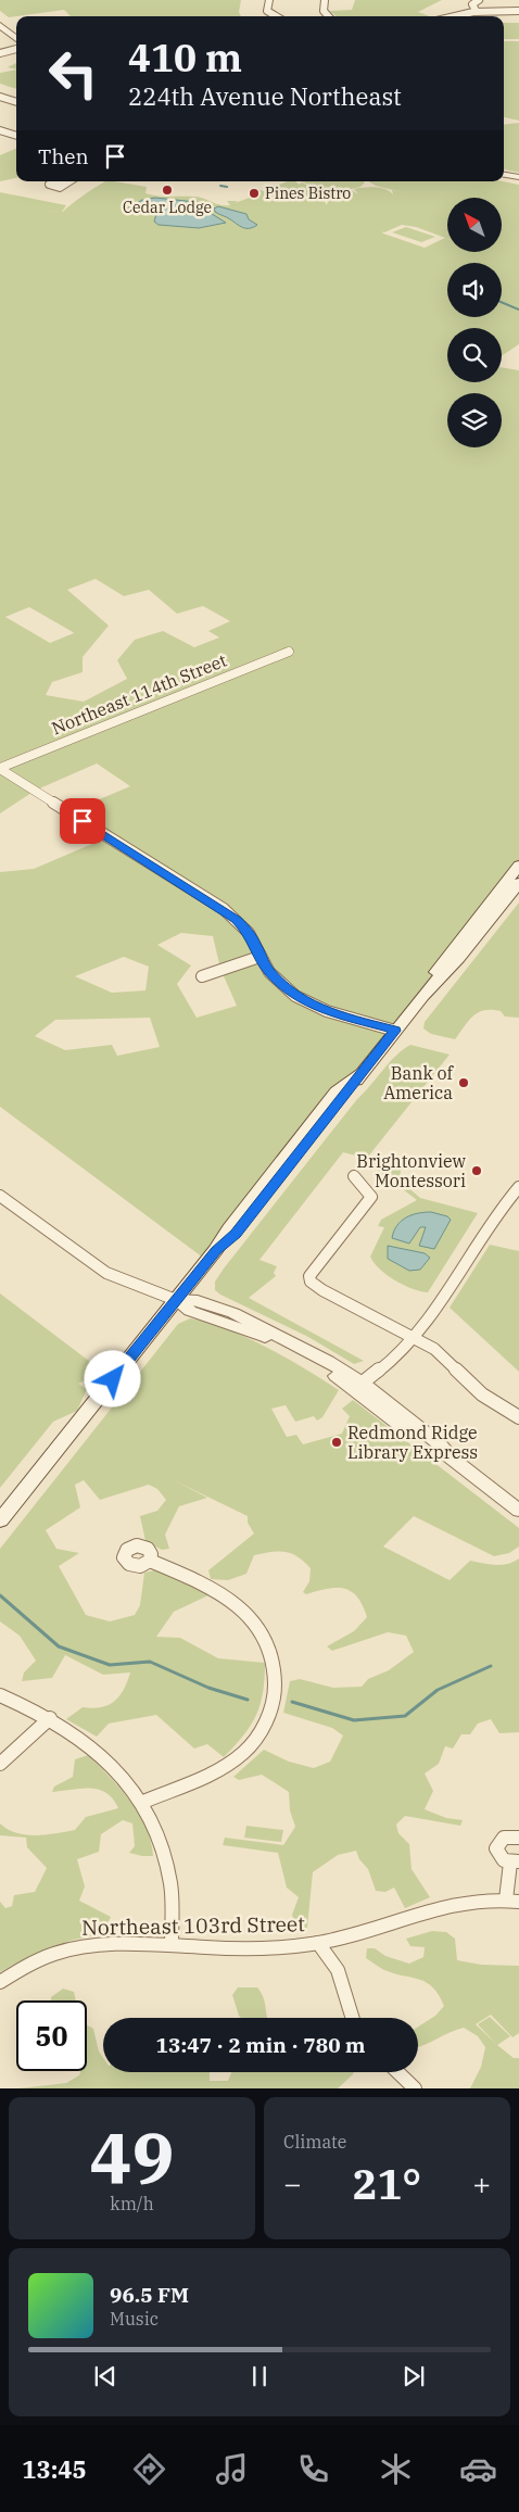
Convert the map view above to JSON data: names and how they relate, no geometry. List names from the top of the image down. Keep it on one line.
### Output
{"streets":{"street":["Northeast 114th Street","Northeast 103rd Street"]},"places":["Cedar Lodge","Pines Bistro","Bank of America","Brightonview Montessori","Redmond Ridge Library Express"],"north":"top left","page":{"turn":["410 m","224th Avenue Northeast"],"then":"Then","limit":"50","trip":"13:47 · 2 min · 780 m","tile":[["49","km/h"],"Climate"],"heat":["−","21°","+"],"song":["96.5 FM","Music"],"tabs":"13:45"}}
